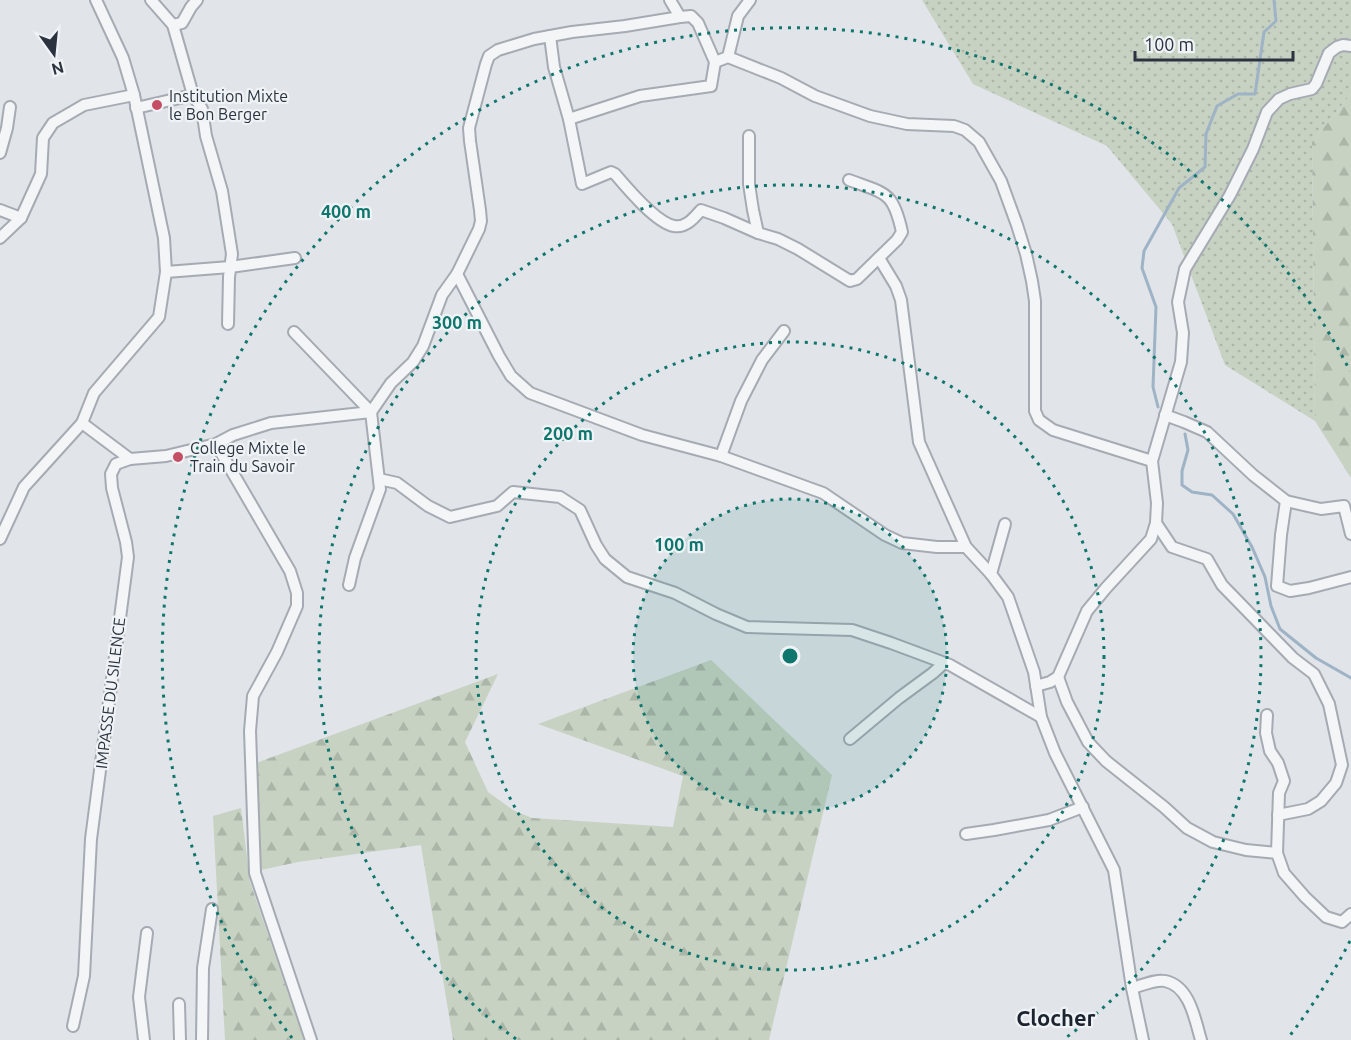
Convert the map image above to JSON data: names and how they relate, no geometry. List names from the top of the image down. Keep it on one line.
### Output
{"streets":{"street":["IMPASSE DU SILENCE"]},"districts":["Clocher"],"places":["Institution Mixte le Bon Berger","College Mixte le Train du Savoir"],"scale_bar":"100 m","north":"bottom","rings":["400 m","300 m","200 m","100 m"]}
